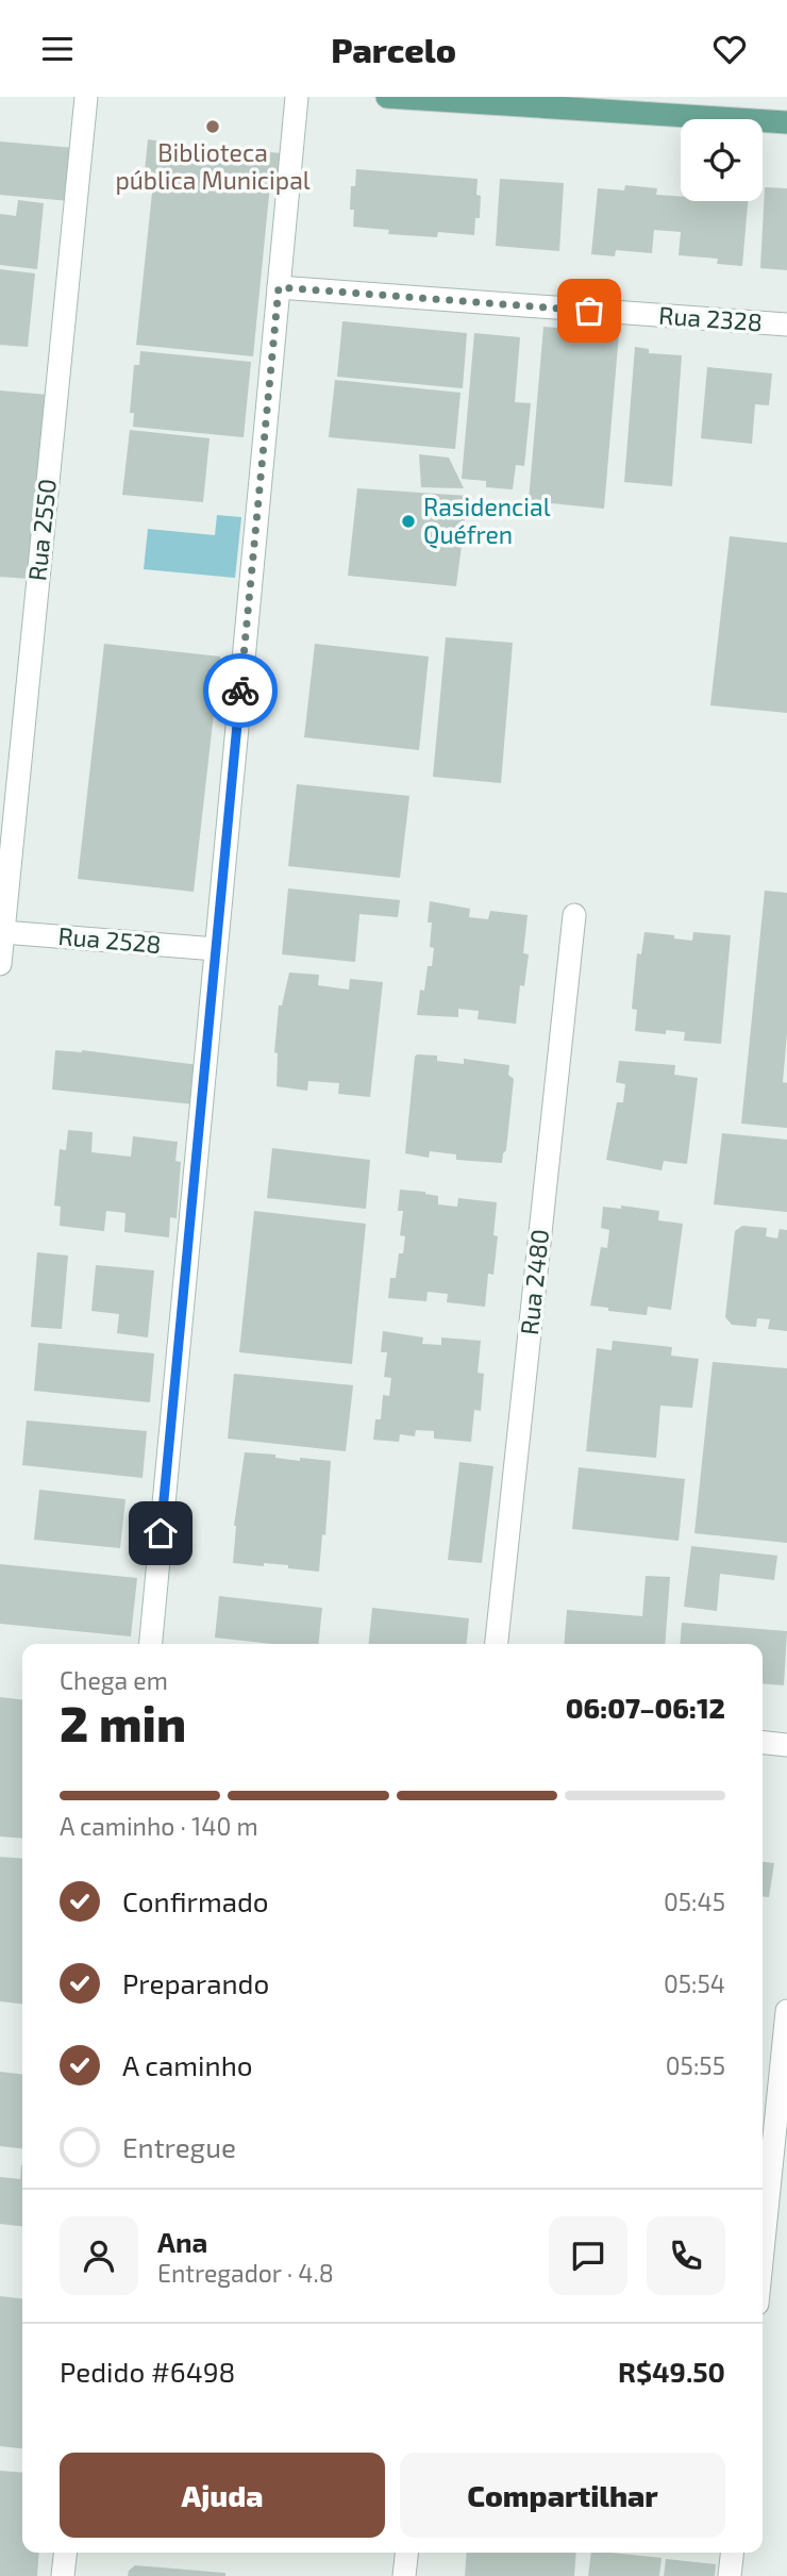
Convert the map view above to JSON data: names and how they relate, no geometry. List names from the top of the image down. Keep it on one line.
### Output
{"streets":{"main road":["Rua 2328","Rua 2550","Rua 2528","Rua 2480"]},"crossings":[["Rua 2550","Rua 2528"]],"places":["Biblioteca pública Municipal","Rasidencial Quéfren"],"page":{"header":"Parcelo","heading":["2 min","Chega em","06:07–06:12"],"panel":["Ana","Entregador · 4.8","Pedido #6498","R$49.50"],"bar":"A caminho · 140 m","list":[["Confirmado","05:45"],["Preparando","05:54"],["A caminho","05:55"],"Entregue"],"buttons":["Ajuda","Compartilhar"]}}
